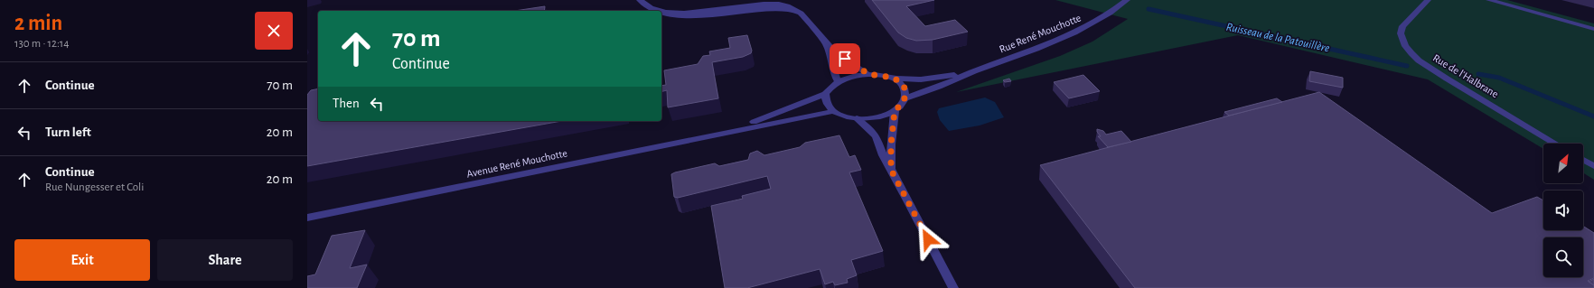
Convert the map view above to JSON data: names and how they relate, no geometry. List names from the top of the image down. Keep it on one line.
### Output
{"streets":{"street":["Rue René Mouchotte","Rue de l'Halbrane","Avenue René Mouchotte"]},"crossings":[["Rue René Mouchotte","Avenue René Mouchotte"]],"water":["Ruisseau de la Patouillère"],"north":"top right","page":{"heading":["2 min","130 m · 12:14"],"turn":["70 m","Continue"],"list":[{"name":"Continue","value":"70 m"},{"name":"Turn left","value":"20 m"},{"name":"Continue","note":"Rue Nungesser et Coli","value":"20 m"}],"then":"Then","buttons":["Exit","Share"]}}
